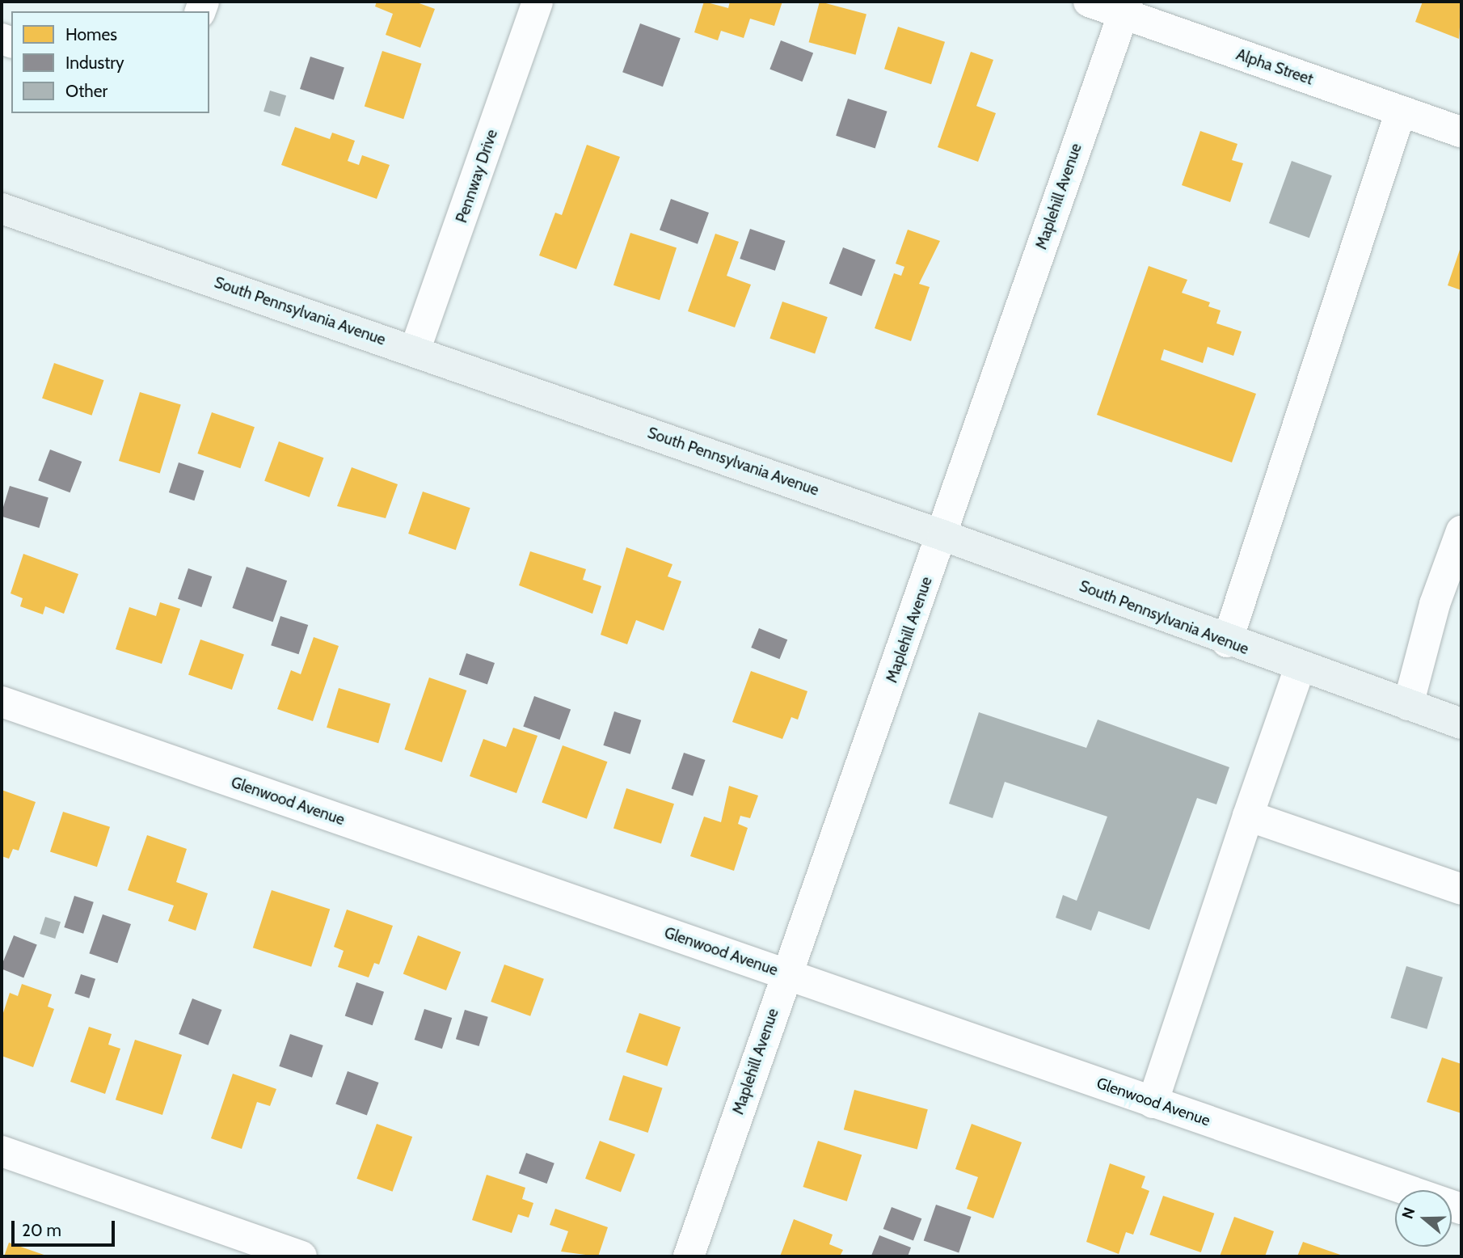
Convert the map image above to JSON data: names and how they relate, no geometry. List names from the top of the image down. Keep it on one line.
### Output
{"streets":{"main road":["South Pennsylvania Avenue"],"street":["Alpha Street","Pennway Drive","Maplehill Avenue","Glenwood Avenue"]},"crossings":[["Alpha Street","Maplehill Avenue"],["Pennway Drive","South Pennsylvania Avenue"],["Maplehill Avenue","South Pennsylvania Avenue"],["Maplehill Avenue","Glenwood Avenue"]],"legend":["Homes","Industry","Other"],"scale_bar":"20 m","north":"left"}
